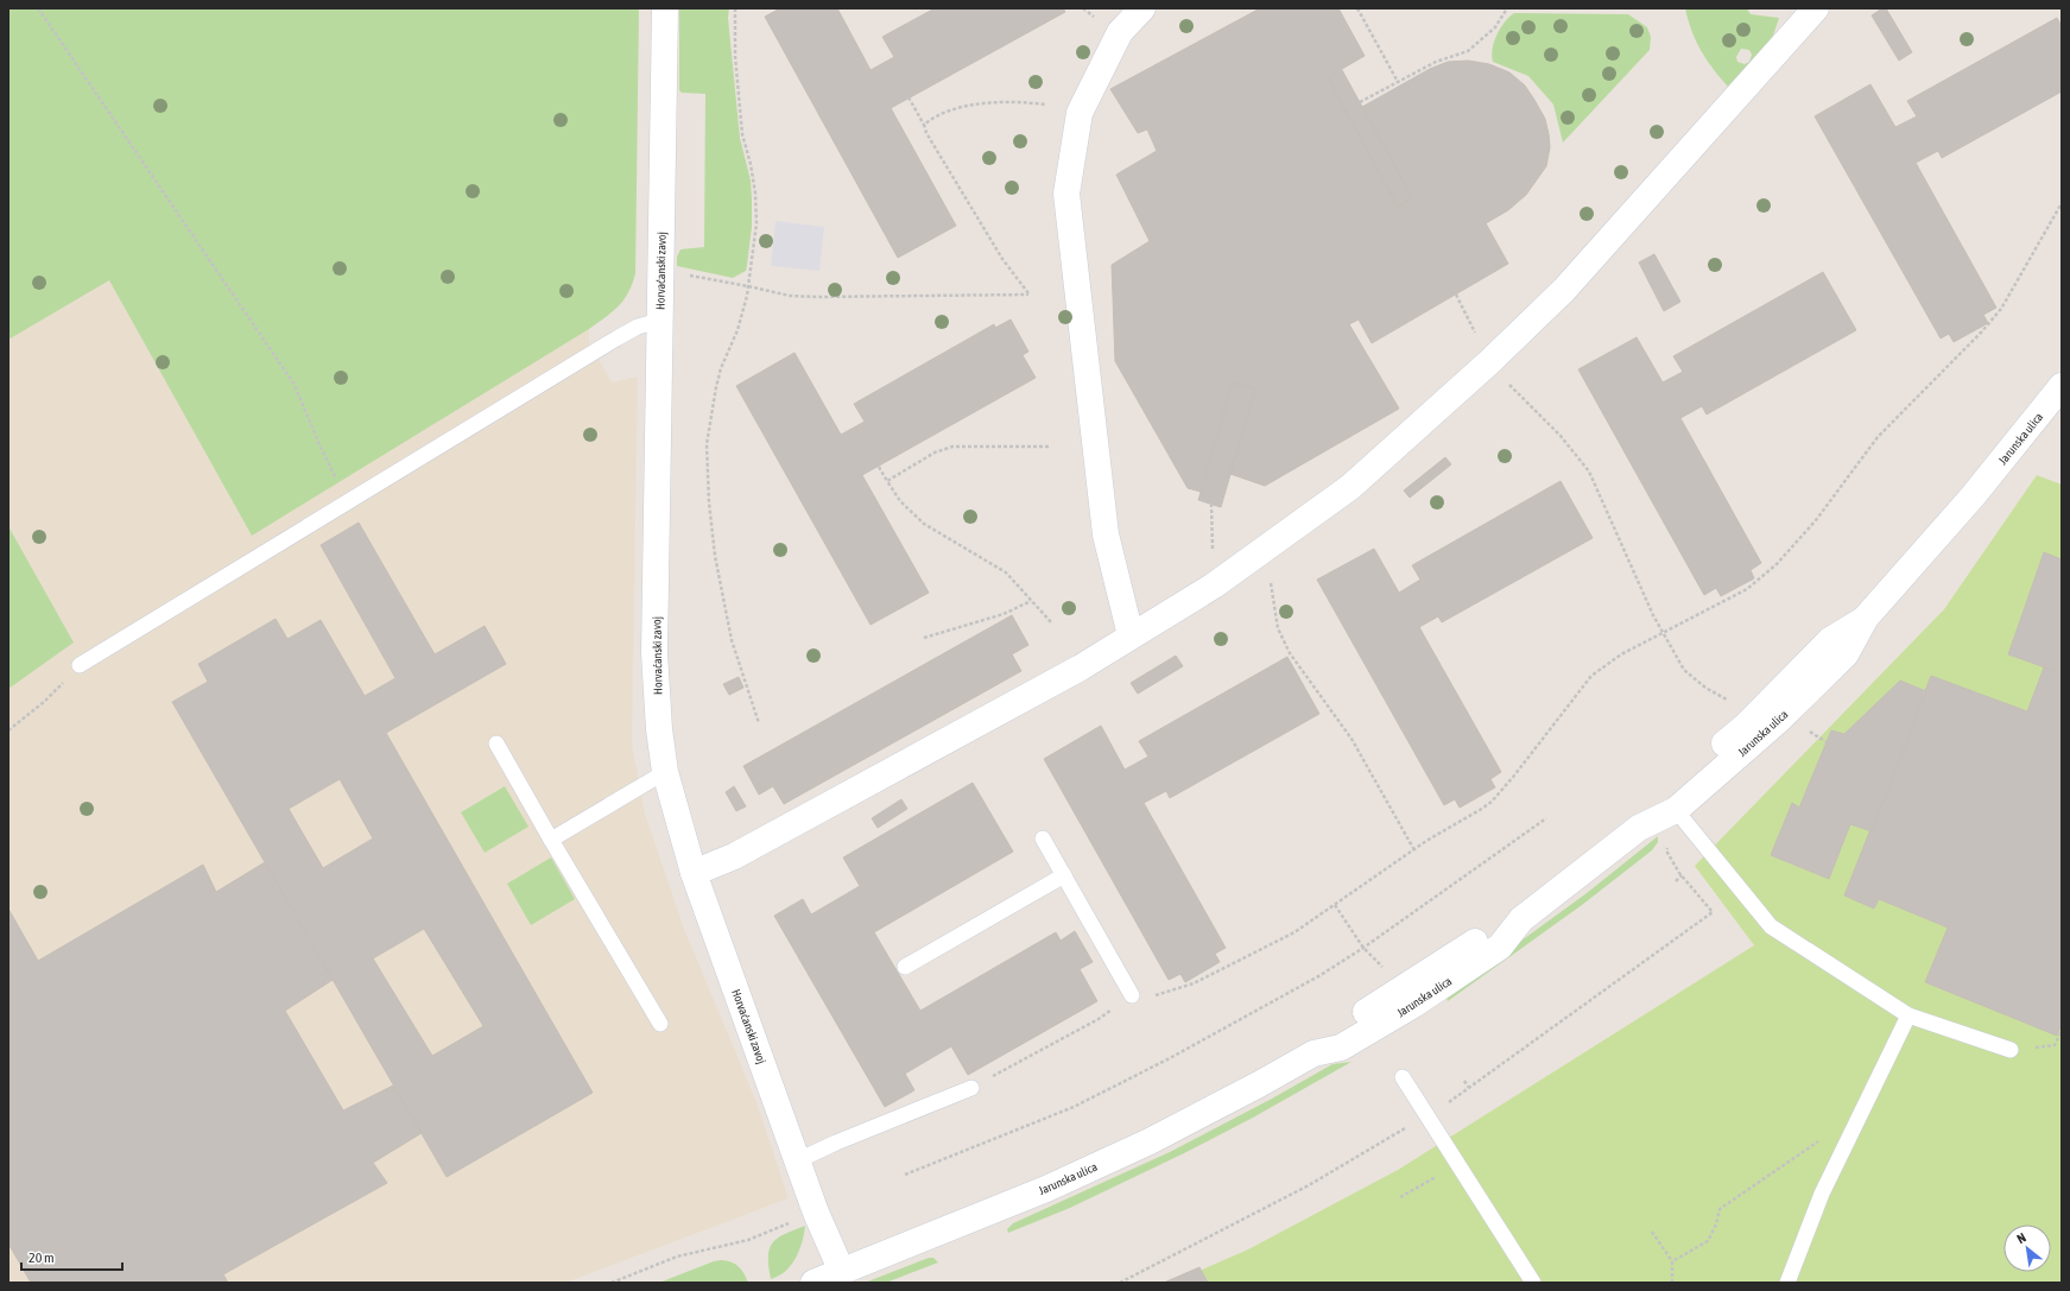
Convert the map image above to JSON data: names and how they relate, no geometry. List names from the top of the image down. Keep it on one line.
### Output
{"streets":{"street":["Horvaćanski zavoj","Jarunska ulica"]},"crossings":[["Horvaćanski zavoj","Jarunska ulica"]],"scale_bar":"20 m","north":"top left"}
